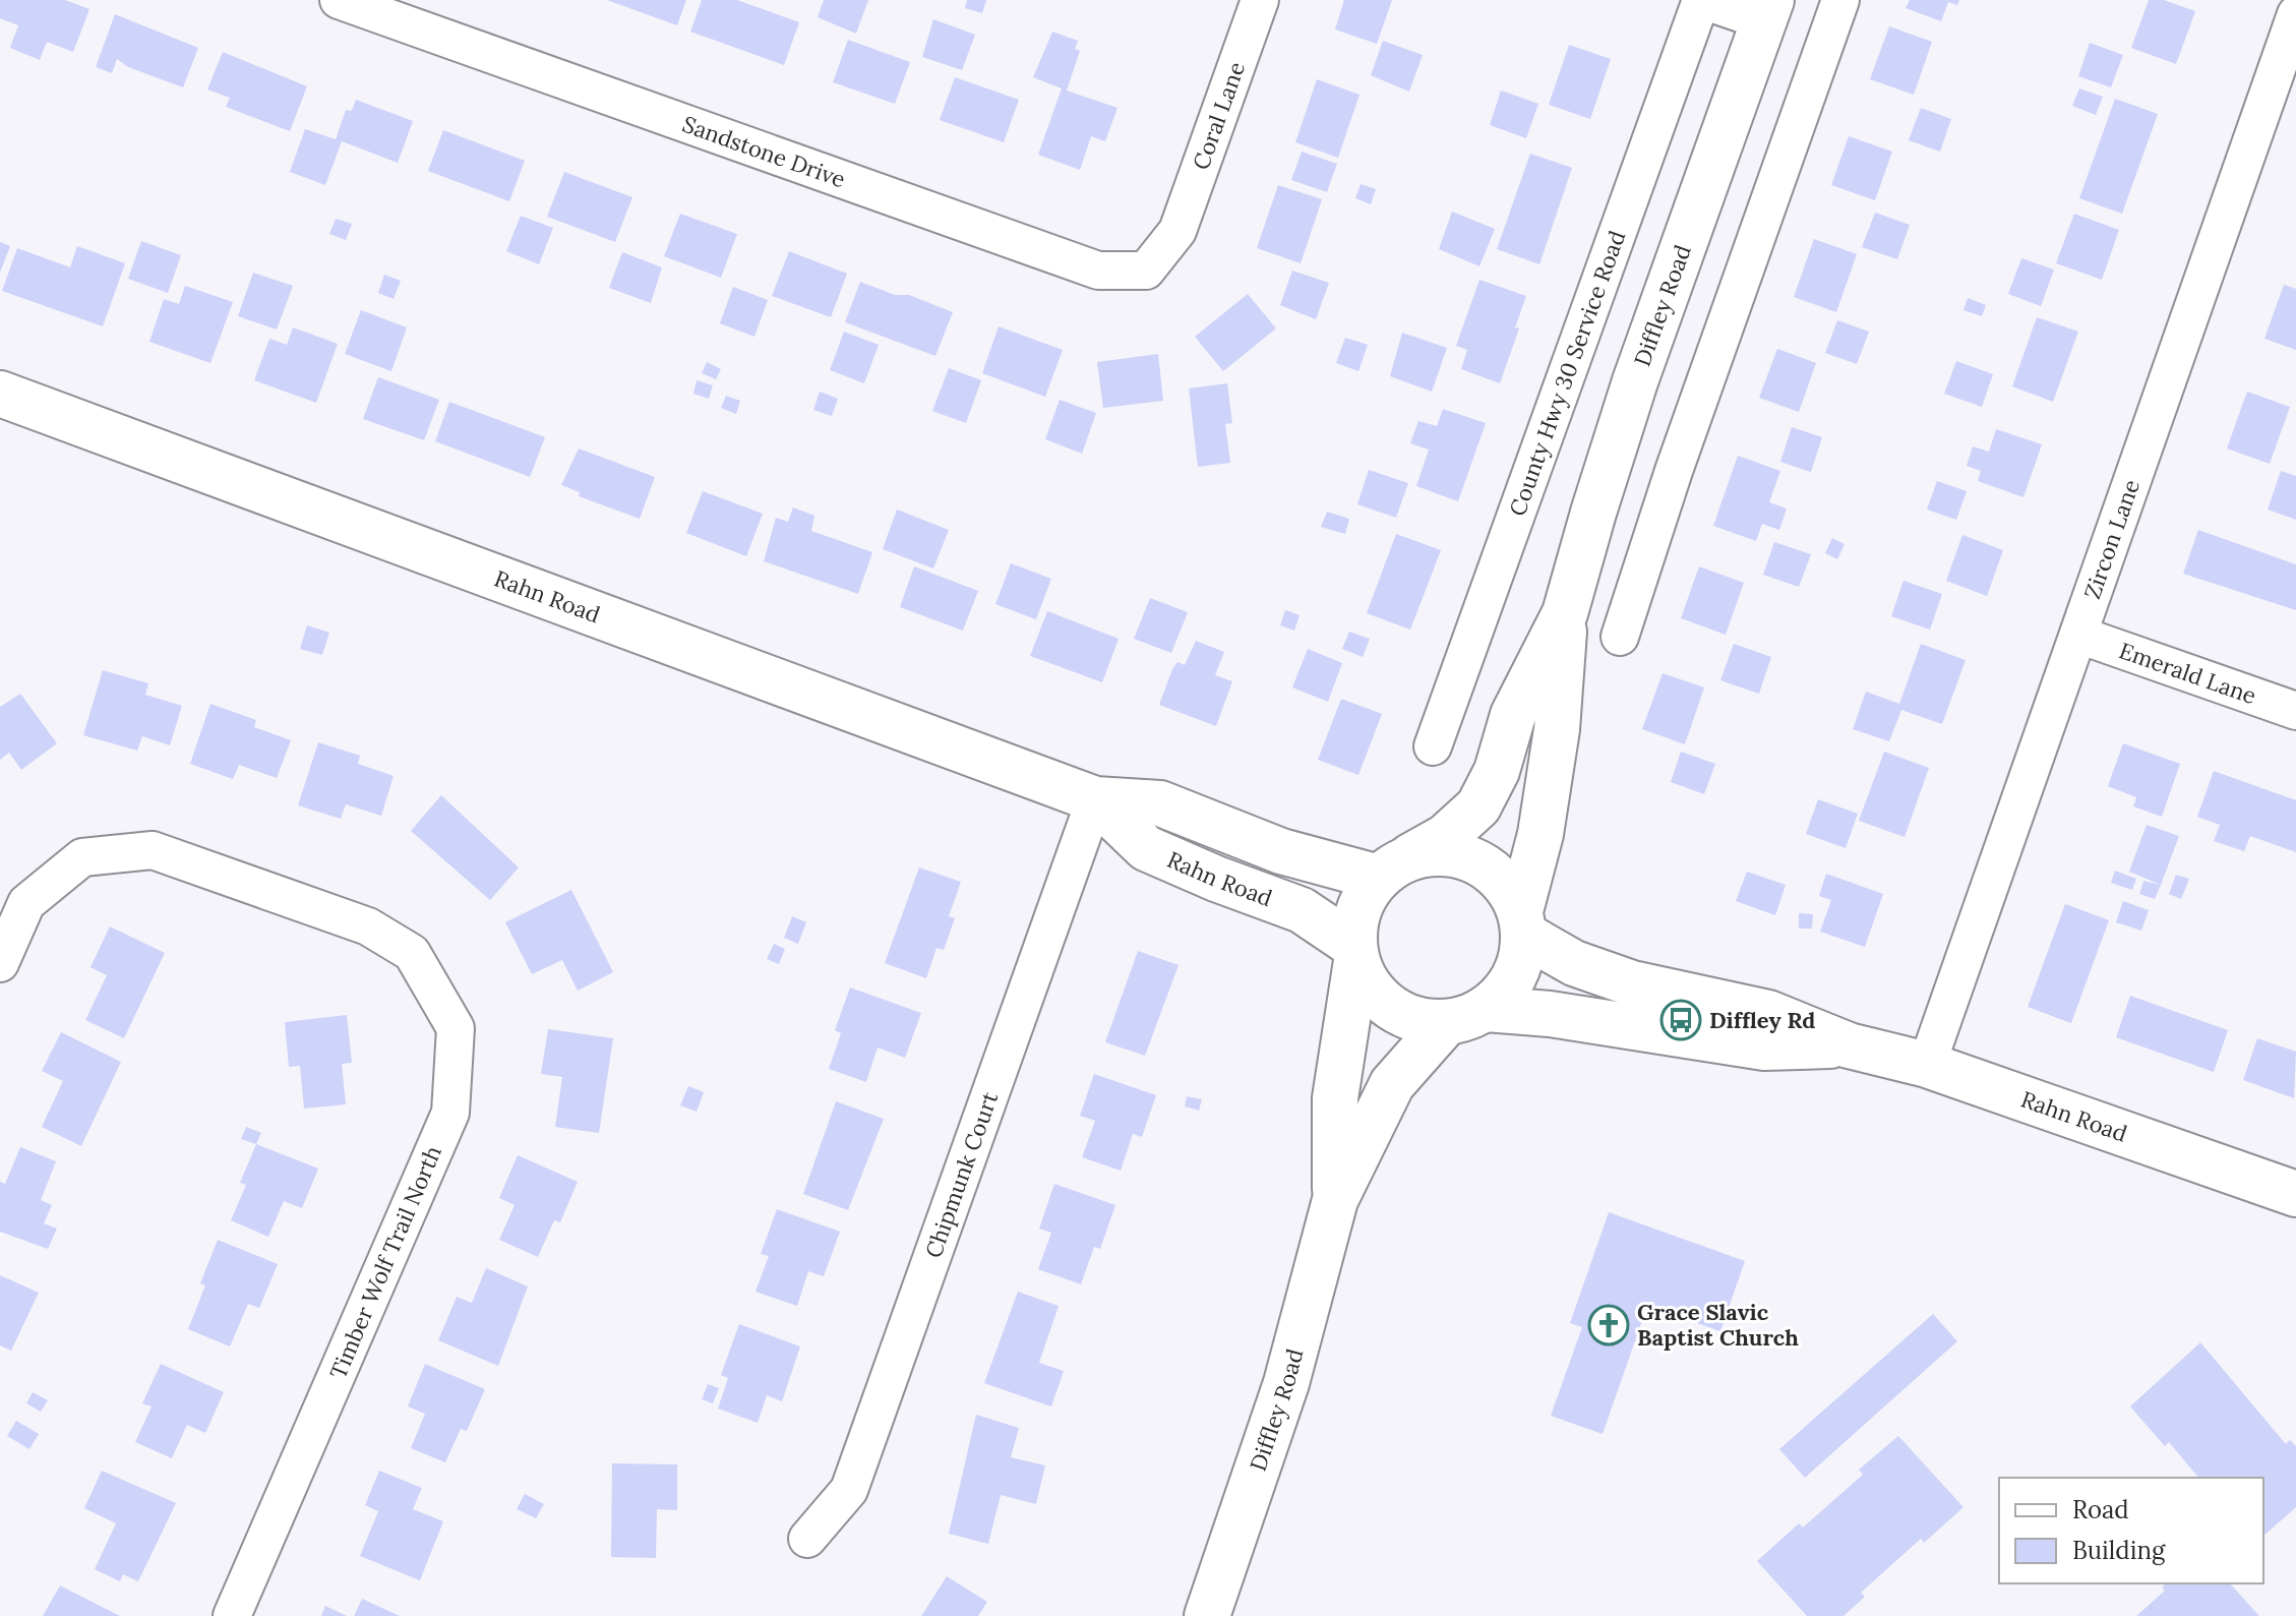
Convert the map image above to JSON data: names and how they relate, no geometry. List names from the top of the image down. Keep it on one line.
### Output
{"streets":{"street":["Coral Lane","Sandstone Drive","Diffley Road","County Hwy 30 Service Road","Zircon Lane","Rahn Road","Emerald Lane","Chipmunk Court","Timber Wolf Trail North"]},"crossings":[["Coral Lane","Sandstone Drive"],["Diffley Road","Rahn Road"],["Zircon Lane","Rahn Road"],["Zircon Lane","Emerald Lane"],["Rahn Road","Chipmunk Court"]],"places":{"bus stop":["Diffley Rd"],"church":["Grace Slavic Baptist Church"]},"legend":["Road","Building"]}
